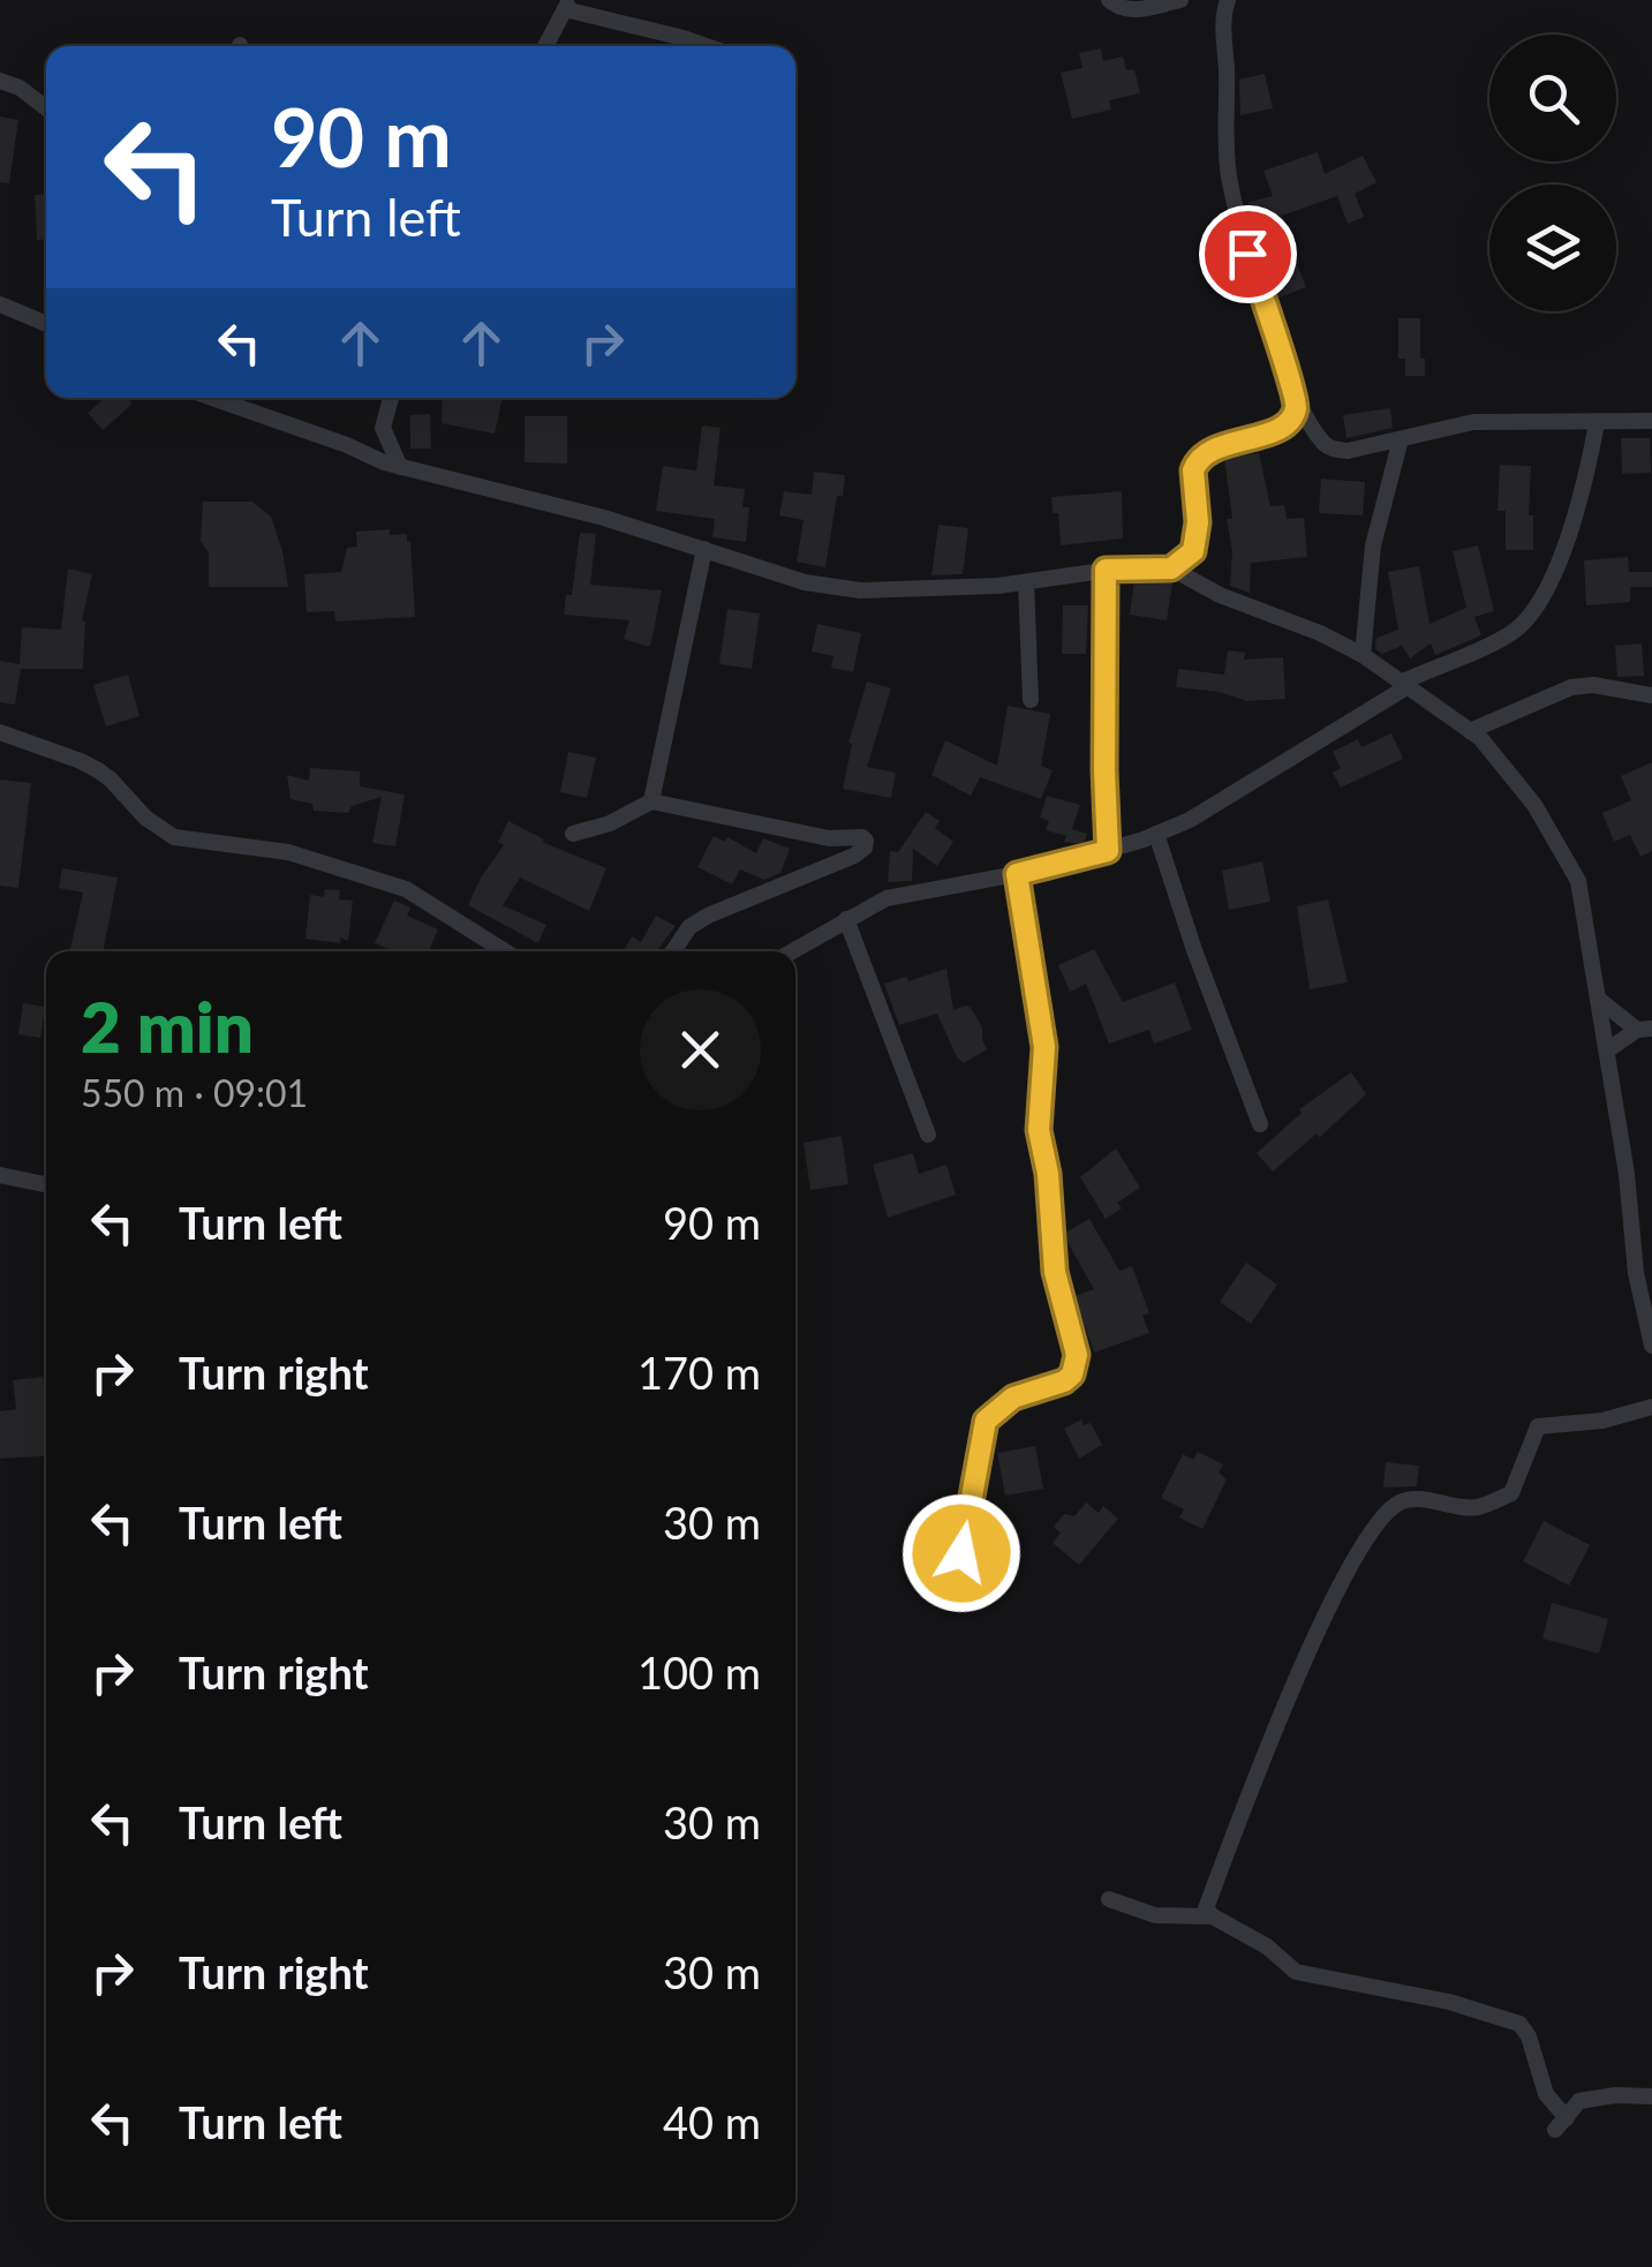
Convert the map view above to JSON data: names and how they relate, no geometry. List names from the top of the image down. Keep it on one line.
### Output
{"page":{"turn":["90 m","Turn left"],"heading":["2 min","550 m · 09:01"],"list":[{"name":"Turn left","value":"90 m"},{"name":"Turn right","value":"170 m"},{"name":"Turn left","value":"30 m"},{"name":"Turn right","value":"100 m"},{"name":"Turn left","value":"30 m"},{"name":"Turn right","value":"30 m"},{"name":"Turn left","value":"40 m"}]}}
